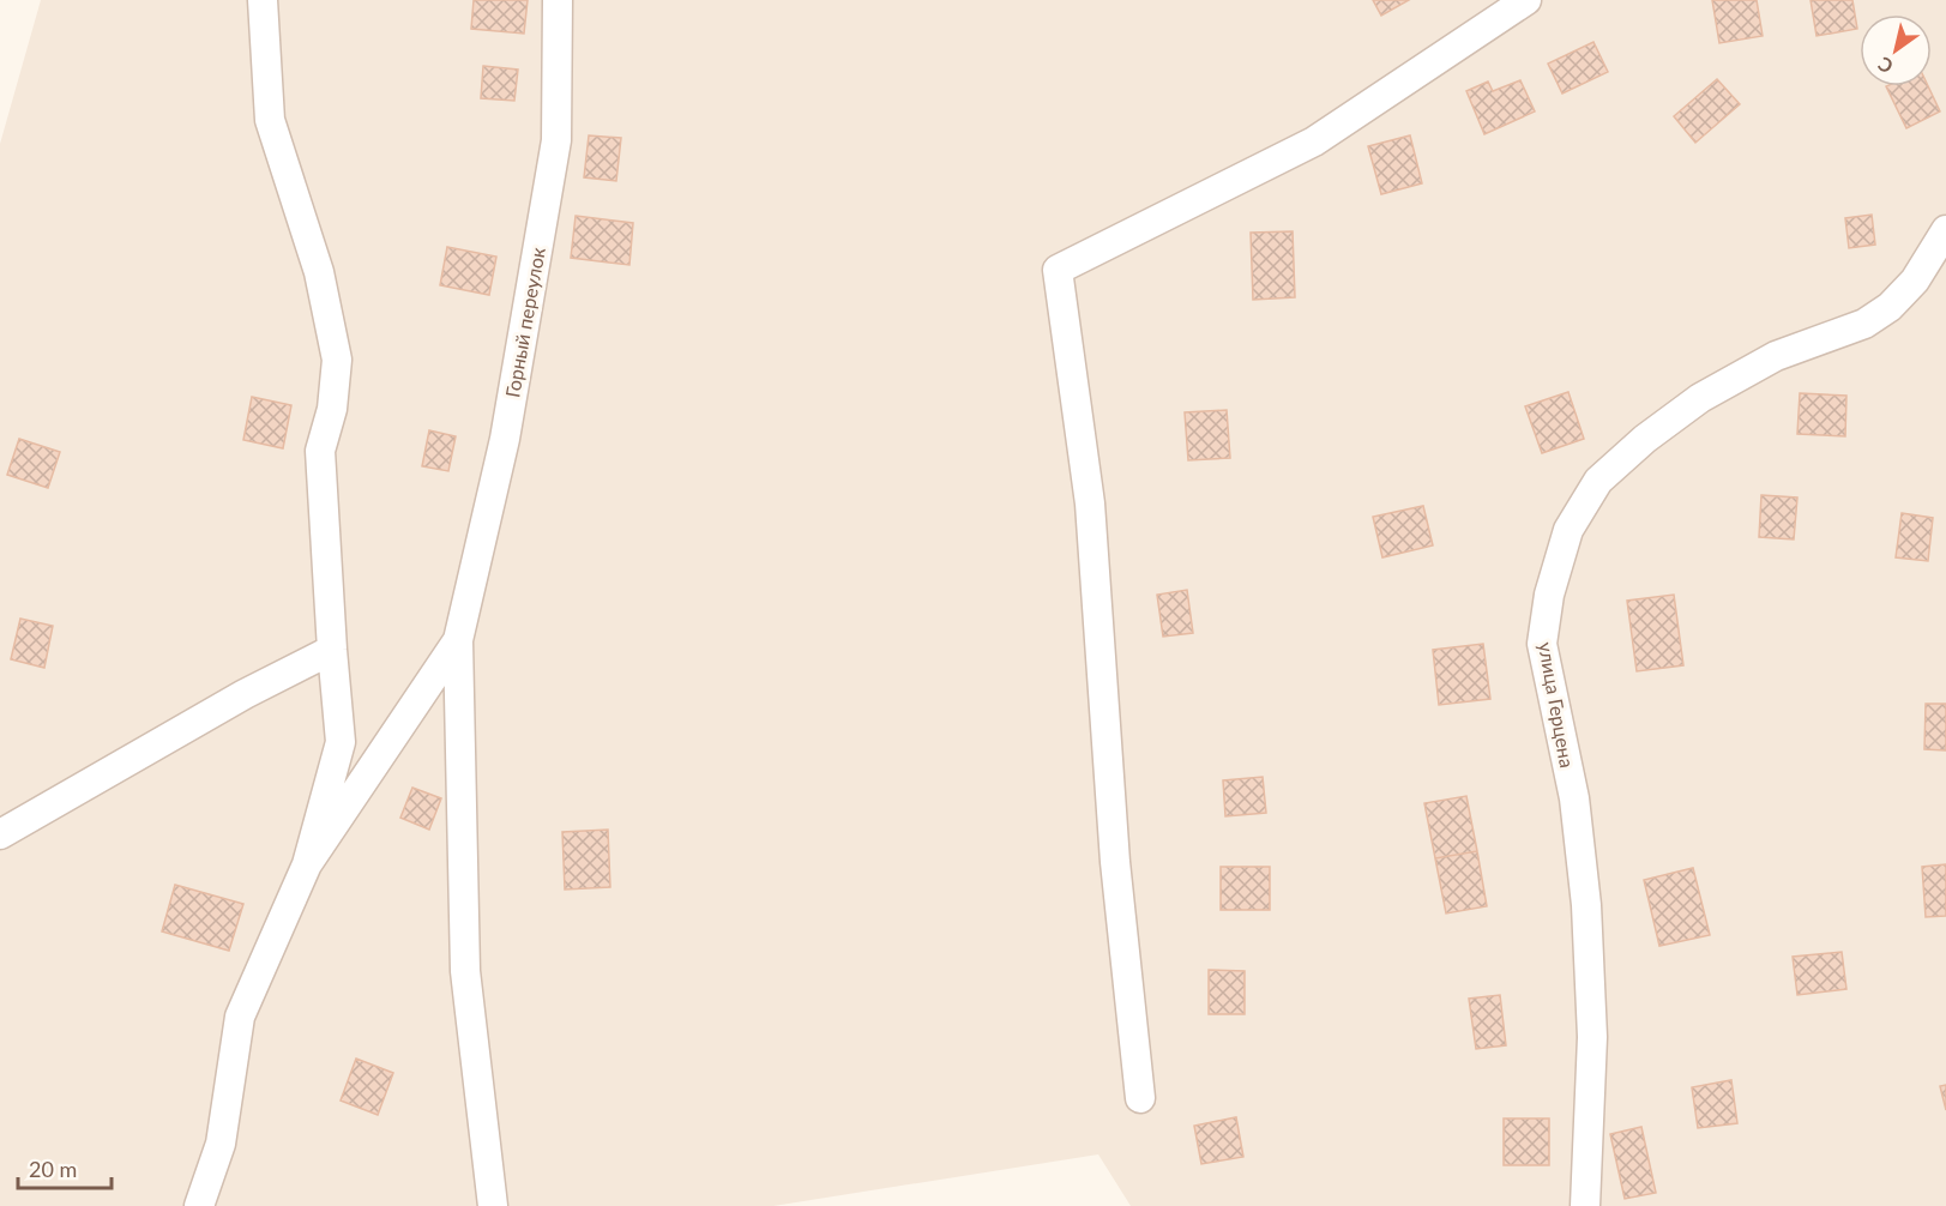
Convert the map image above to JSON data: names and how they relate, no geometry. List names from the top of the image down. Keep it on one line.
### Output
{"streets":{"street":["Горный переулок","улица Герцена"]},"scale_bar":"20 m","north":"bottom left"}
